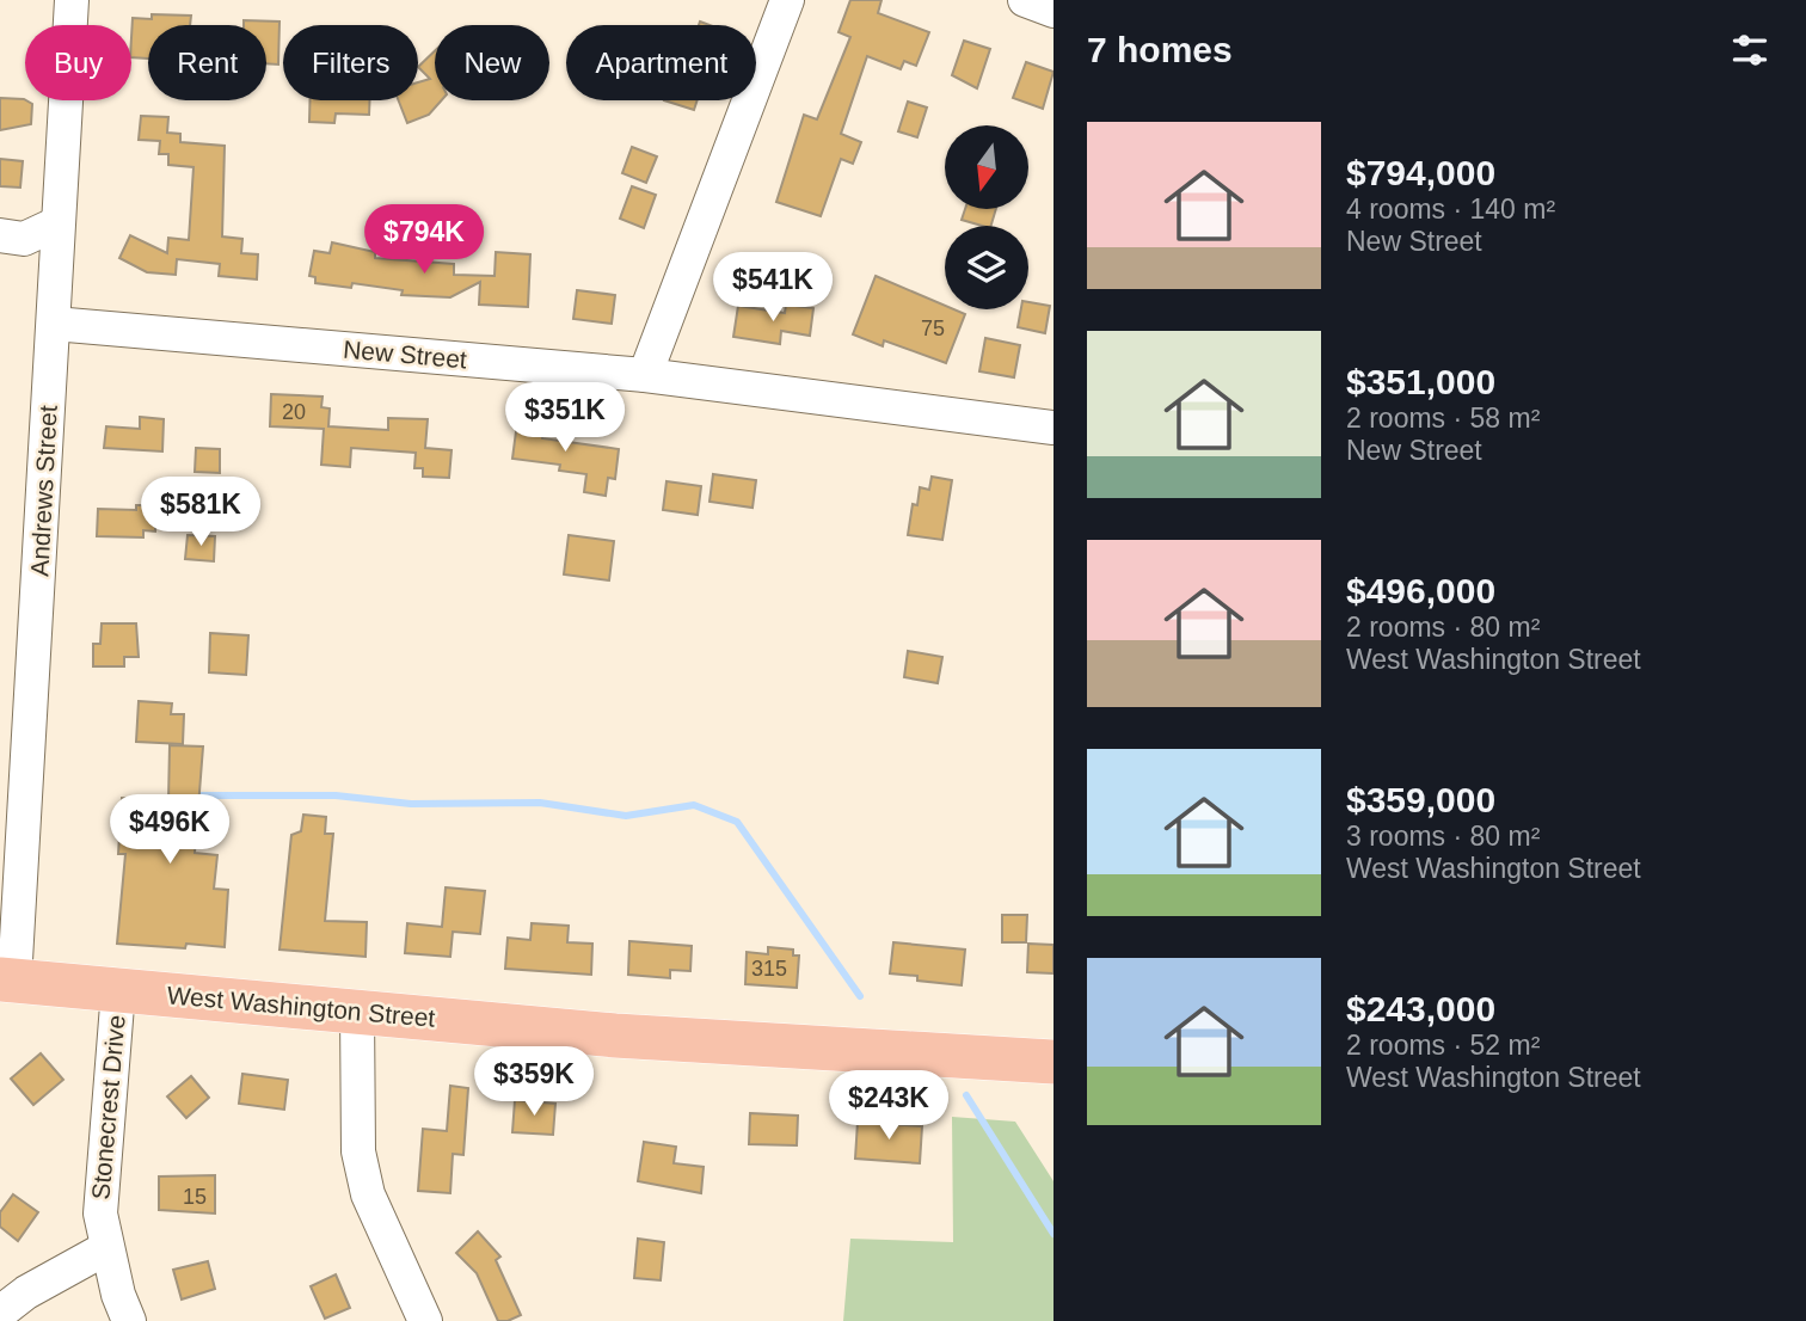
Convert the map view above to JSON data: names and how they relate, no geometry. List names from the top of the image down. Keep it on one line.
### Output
{"streets":{"main road":["West Washington Street"],"street":["New Street","Andrews Street","Stonecrest Drive"]},"crossings":[["New Street","Andrews Street"],["Andrews Street","West Washington Street"],["West Washington Street","Stonecrest Drive"]],"house_numbers":["75","20","315","15"],"north":"bottom","page":{"heading":"7 homes","chip":["Buy","Rent","Filters","New","Apartment"],"list":[{"name":"$794,000","note":"4 rooms · 140 m² · New Street"},{"name":"$351,000","note":"2 rooms · 58 m² · New Street"},{"name":"$496,000","note":"2 rooms · 80 m² · West Washington Street"},{"name":"$359,000","note":"3 rooms · 80 m² · West Washington Street"},{"name":"$243,000","note":"2 rooms · 52 m² · West Washington Street"}],"price":["$794K","$541K","$351K","$581K","$496K","$359K","$243K"]}}
